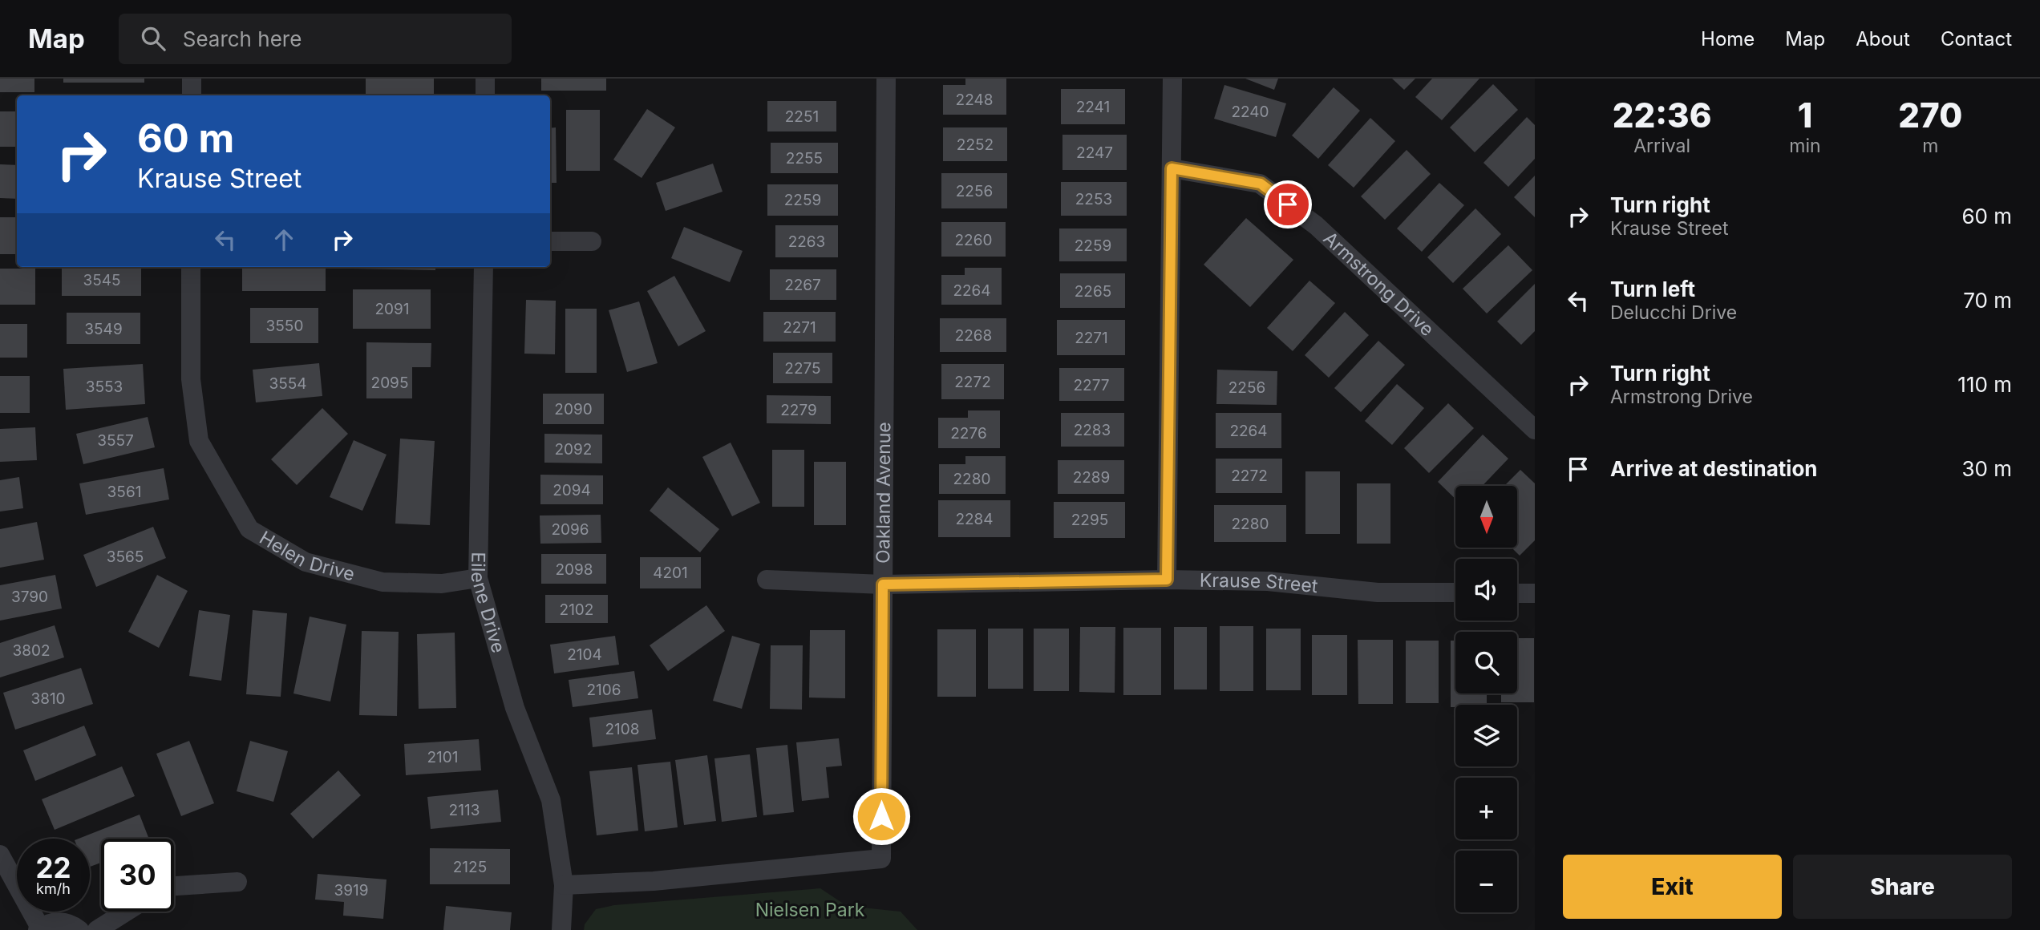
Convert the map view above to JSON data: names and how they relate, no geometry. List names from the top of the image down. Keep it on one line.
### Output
{"streets":{"street":["Armstrong Drive","Oakland Avenue","Helen Drive","Krause Street","Eilene Drive"]},"crossings":[["Oakland Avenue","Krause Street"],["Oakland Avenue","Eilene Drive"],["Helen Drive","Eilene Drive"]],"parks":["Nielsen Park"],"house_numbers":["2248","2241","2240","2251","2252","2247","2255","2256","2253","2259","2260","2263","2259","3545","2267","2264","2265","2091","3550","2271","3549","2268","2271","2275","2272","2095","3554","2277","3553","2256","2090","2279","2283","2264","2276","3557","2092","2272","2289","2280","2094","3561","2284","2295","2280","2096","3565","2098","4201","3790","2102","3802","2104","2106","3810","2108","2101","2113","2125","3919"],"north":"bottom","page":{"header":"Map","search":"Search here","nav":["Home","Map","About","Contact"],"eta":["22:36","Arrival","1","min","270","m"],"turn":["60 m","Krause Street"],"list":[{"name":"Turn right","note":"Krause Street","value":"60 m"},{"name":"Turn left","note":"Delucchi Drive","value":"70 m"},{"name":"Turn right","note":"Armstrong Drive","value":"110 m"},{"name":"Arrive at destination","value":"30 m"}],"map_buttons":["+","−"],"speed":"22 km/h","limit":"30","buttons":["Exit","Share"]}}
